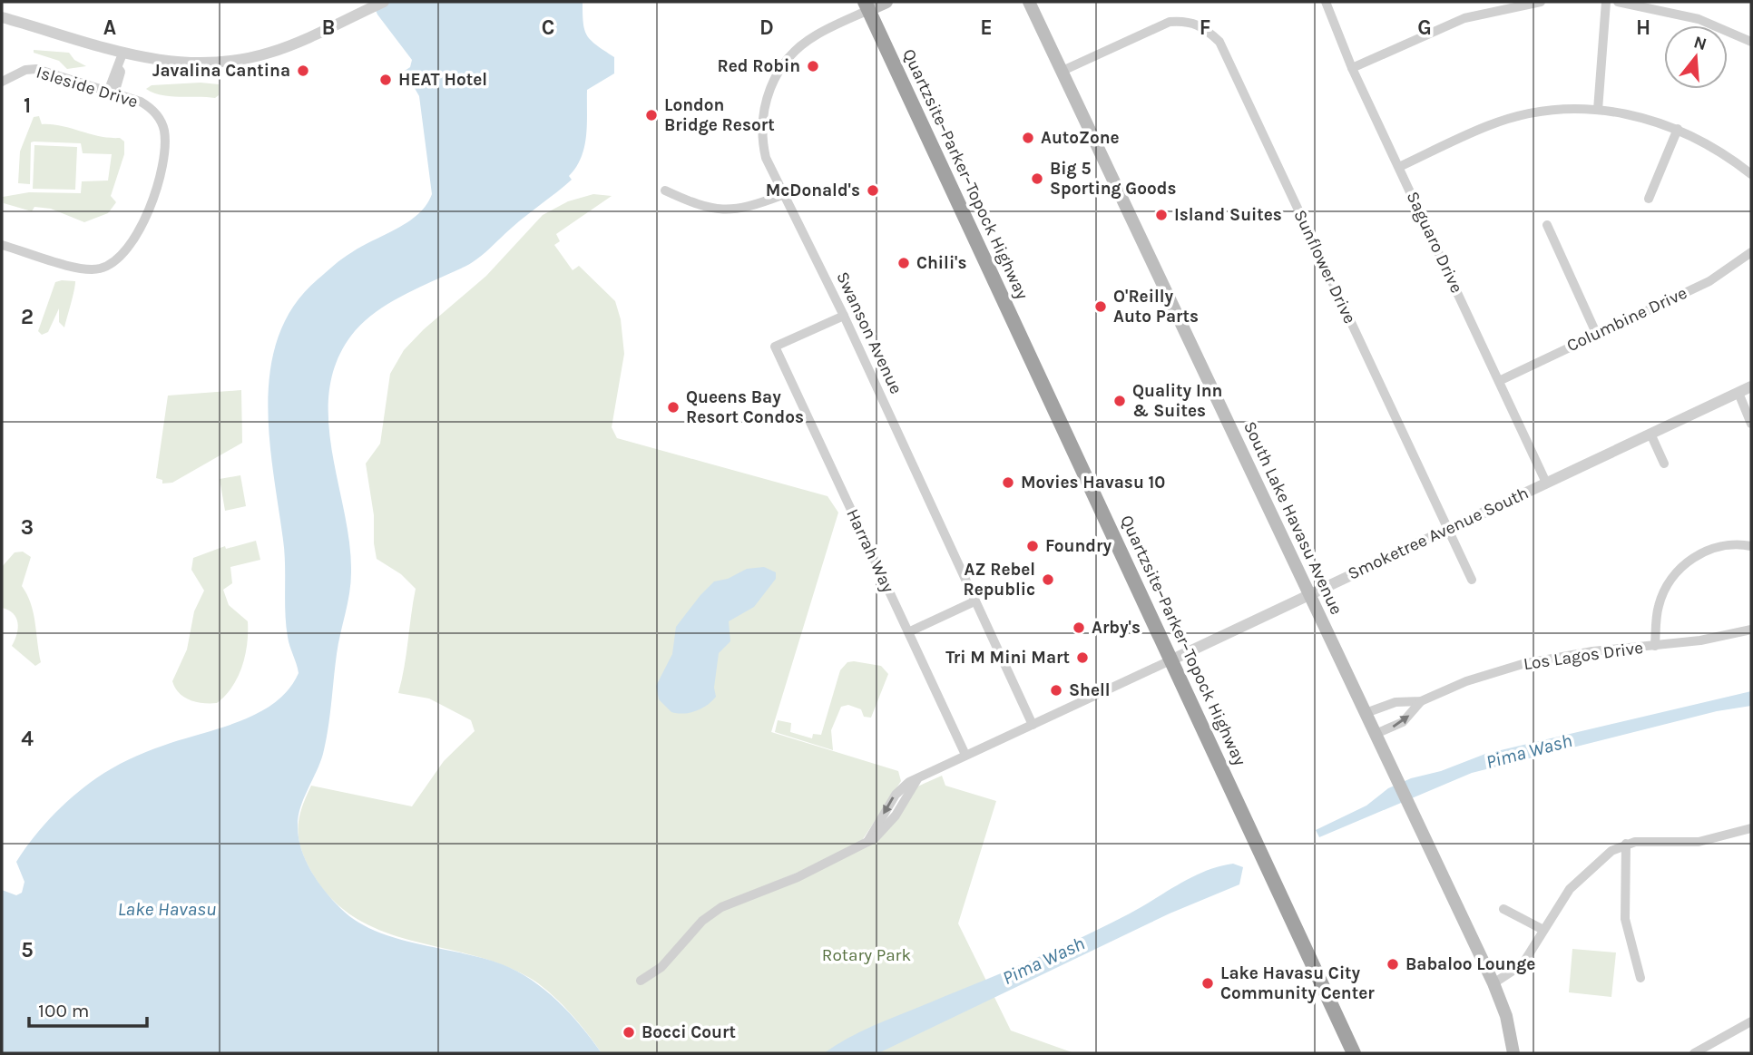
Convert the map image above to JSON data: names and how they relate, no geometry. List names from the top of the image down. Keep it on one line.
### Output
{"streets":{"highway":["Quartzsite–Parker–Topock Highway"],"main road":["Swanson Avenue","South Lake Havasu Avenue"],"street":["Isleside Drive","Saguaro Drive","Sunflower Drive","Columbine Drive","Smoketree Avenue South","Harrah Way","Los Lagos Drive"]},"crossings":[["Quartzsite–Parker–Topock Highway","Swanson Avenue"],["Quartzsite–Parker–Topock Highway","Smoketree Avenue South"],["Saguaro Drive","Columbine Drive"],["Saguaro Drive","Smoketree Avenue South"],["Sunflower Drive","South Lake Havasu Avenue"],["Sunflower Drive","Smoketree Avenue South"],["Swanson Avenue","Smoketree Avenue South"],["Swanson Avenue","Harrah Way"],["South Lake Havasu Avenue","Smoketree Avenue South"],["South Lake Havasu Avenue","Los Lagos Drive"],["Smoketree Avenue South","Harrah Way"]],"water":["Pima Wash","Lake Havasu"],"parks":["Rotary Park"],"places":["Red Robin","Javalina Cantina","HEAT Hotel","London Bridge Resort","AutoZone","Big 5 Sporting Goods","McDonald's","Island Suites","Chili's","O'Reilly Auto Parts","Quality Inn & Suites","Queens Bay Resort Condos","Movies Havasu 10","Foundry","AZ Rebel Republic","Arby's","Tri M Mini Mart","Shell","Babaloo Lounge","Lake Havasu City Community Center","Bocci Court"],"scale_bar":"100 m","north":"top","grid":{"columns":["A","B","C","D","E","F","G","H"],"rows":["1","2","3","4","5"]}}
